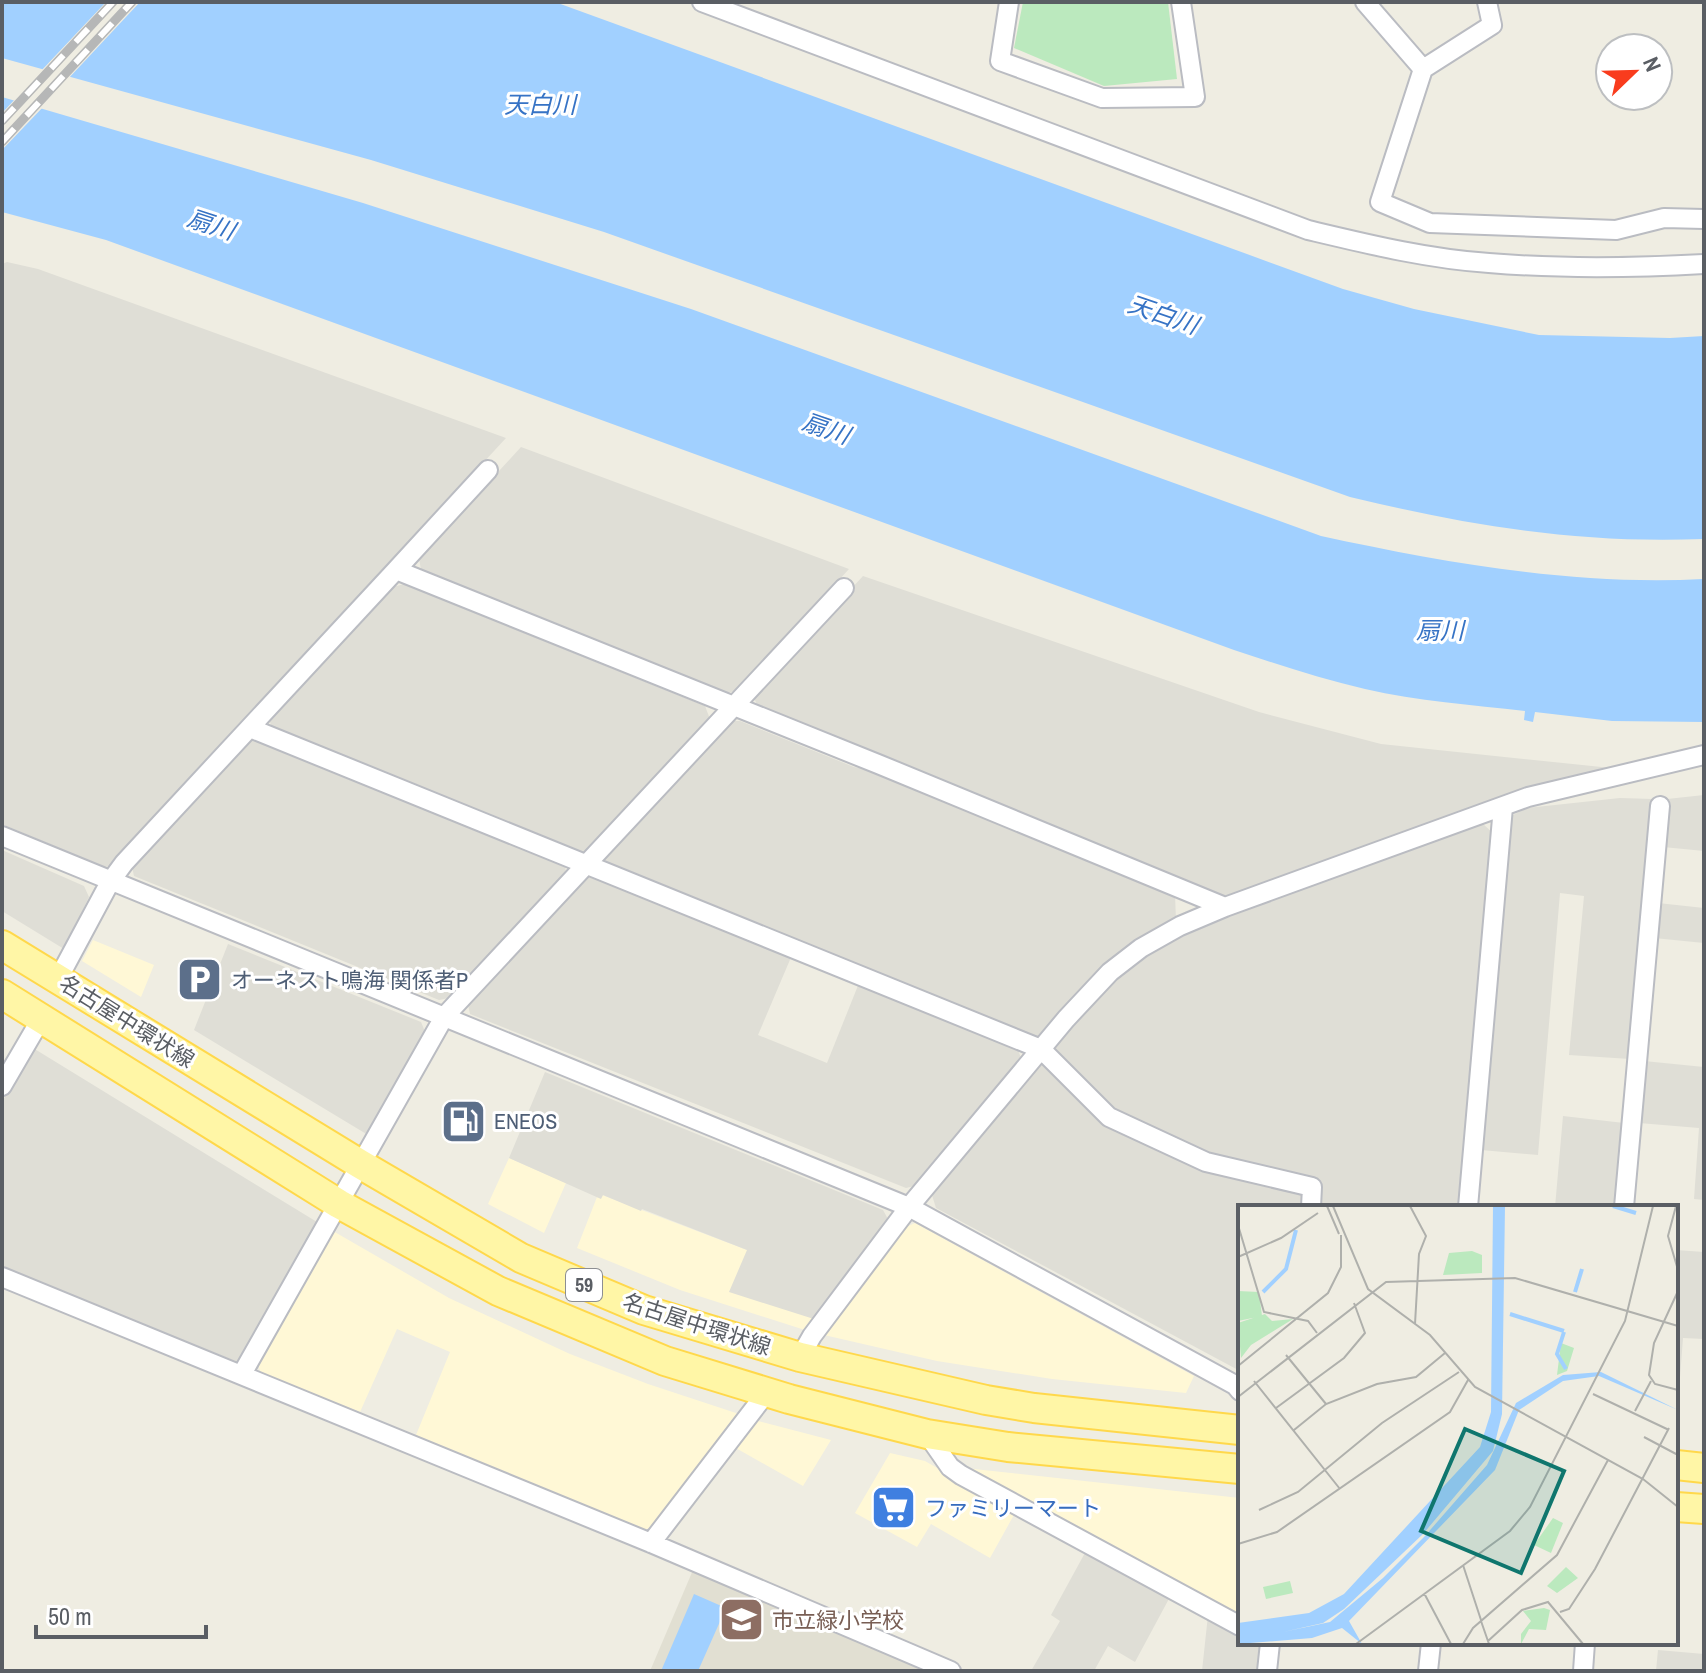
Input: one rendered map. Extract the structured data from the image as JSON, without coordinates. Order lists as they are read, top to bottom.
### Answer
{
  "streets": {
    "main road": ["名古屋中環状線", "59"]
  },
  "water": ["天白川", "扇川"],
  "places": {
    "parking": ["オーネスト鳴海 関係者P"],
    "fuel station": ["ENEOS"],
    "supermarket": ["ファミリーマート"],
    "school or university": ["市立緑小学校"]
  },
  "scale_bar": "50 m",
  "north": "top right"
}
